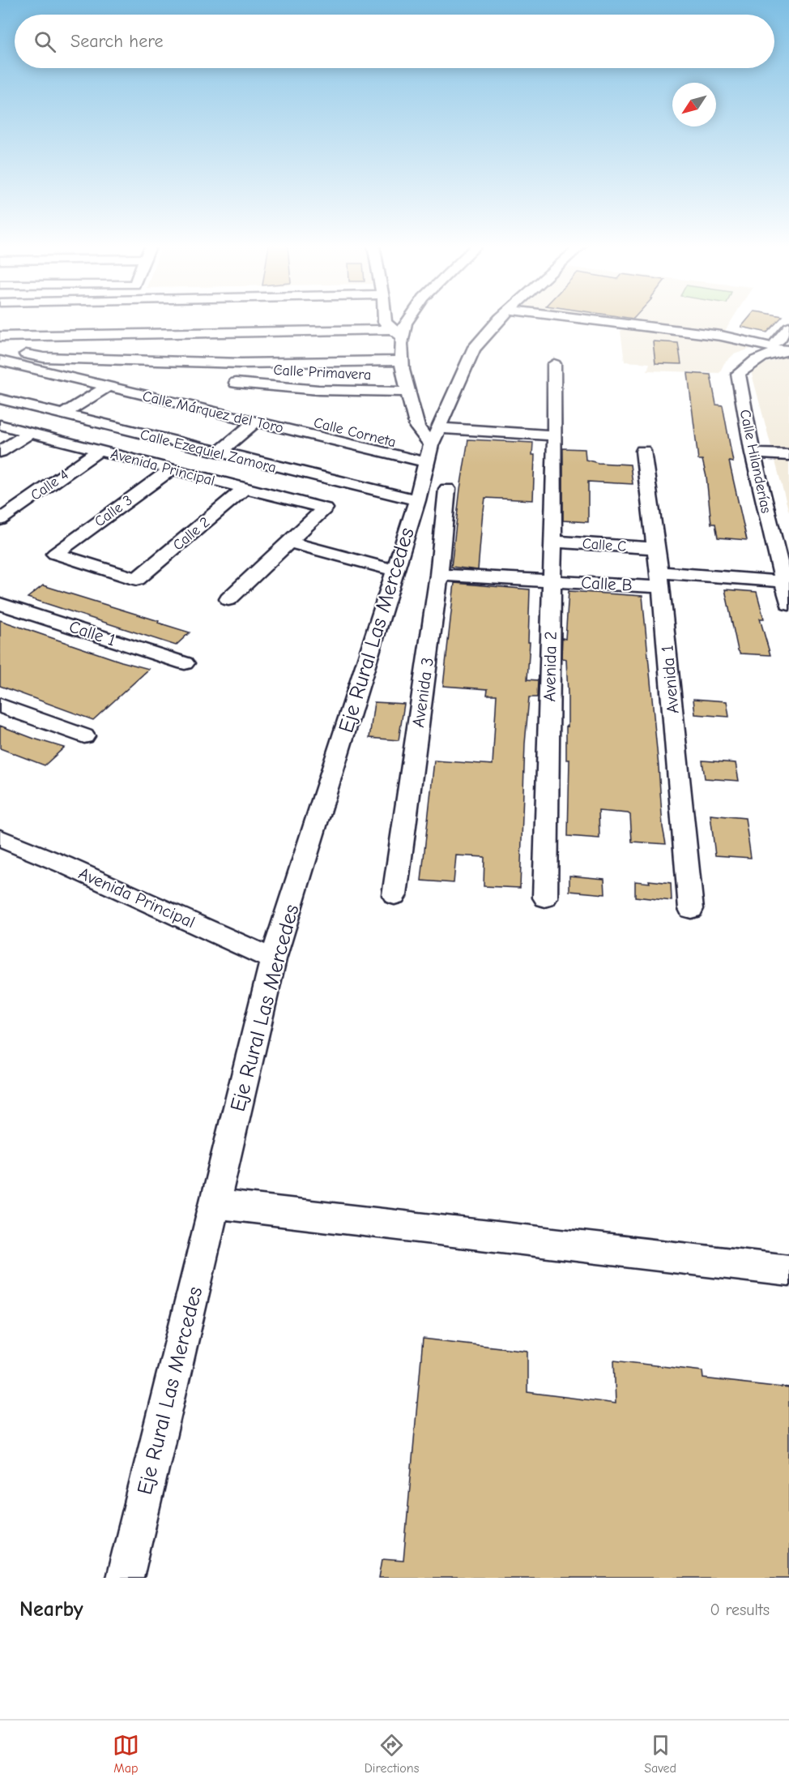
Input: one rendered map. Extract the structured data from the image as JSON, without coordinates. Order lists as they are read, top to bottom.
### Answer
{
  "streets": {
    "street": [
      "Calle Primavera",
      "Calle Márquez del Toro",
      "Calle Corneta",
      "Calle Ezequiel Zamora",
      "Calle Hilanderías",
      "Avenida Principal",
      "Calle 4",
      "Calle 3",
      "Calle 2",
      "Calle C",
      "Calle B",
      "Eje Rural Las Mercedes",
      "Calle 1",
      "Avenida 2",
      "Avenida 1",
      "Avenida 3"
    ]
  },
  "crossings": [
    ["Calle Márquez del Toro", "Calle Corneta"],
    ["Calle Márquez del Toro", "Eje Rural Las Mercedes"],
    ["Calle Corneta", "Eje Rural Las Mercedes"],
    ["Calle Ezequiel Zamora", "Eje Rural Las Mercedes"],
    ["Calle Hilanderías", "Calle B"],
    ["Avenida Principal", "Calle 4"],
    ["Avenida Principal", "Calle 3"],
    ["Avenida Principal", "Calle 2"],
    ["Avenida Principal", "Eje Rural Las Mercedes"],
    ["Calle 3", "Calle 2"],
    ["Calle C", "Avenida 2"],
    ["Calle C", "Avenida 1"],
    ["Calle B", "Avenida 2"],
    ["Calle B", "Avenida 1"],
    ["Calle B", "Avenida 3"]
  ],
  "north": "bottom left",
  "page": {
    "search": "Search here",
    "heading": ["Nearby", "0 results"],
    "nav": ["Map", "Directions", "Saved"]
  }
}
